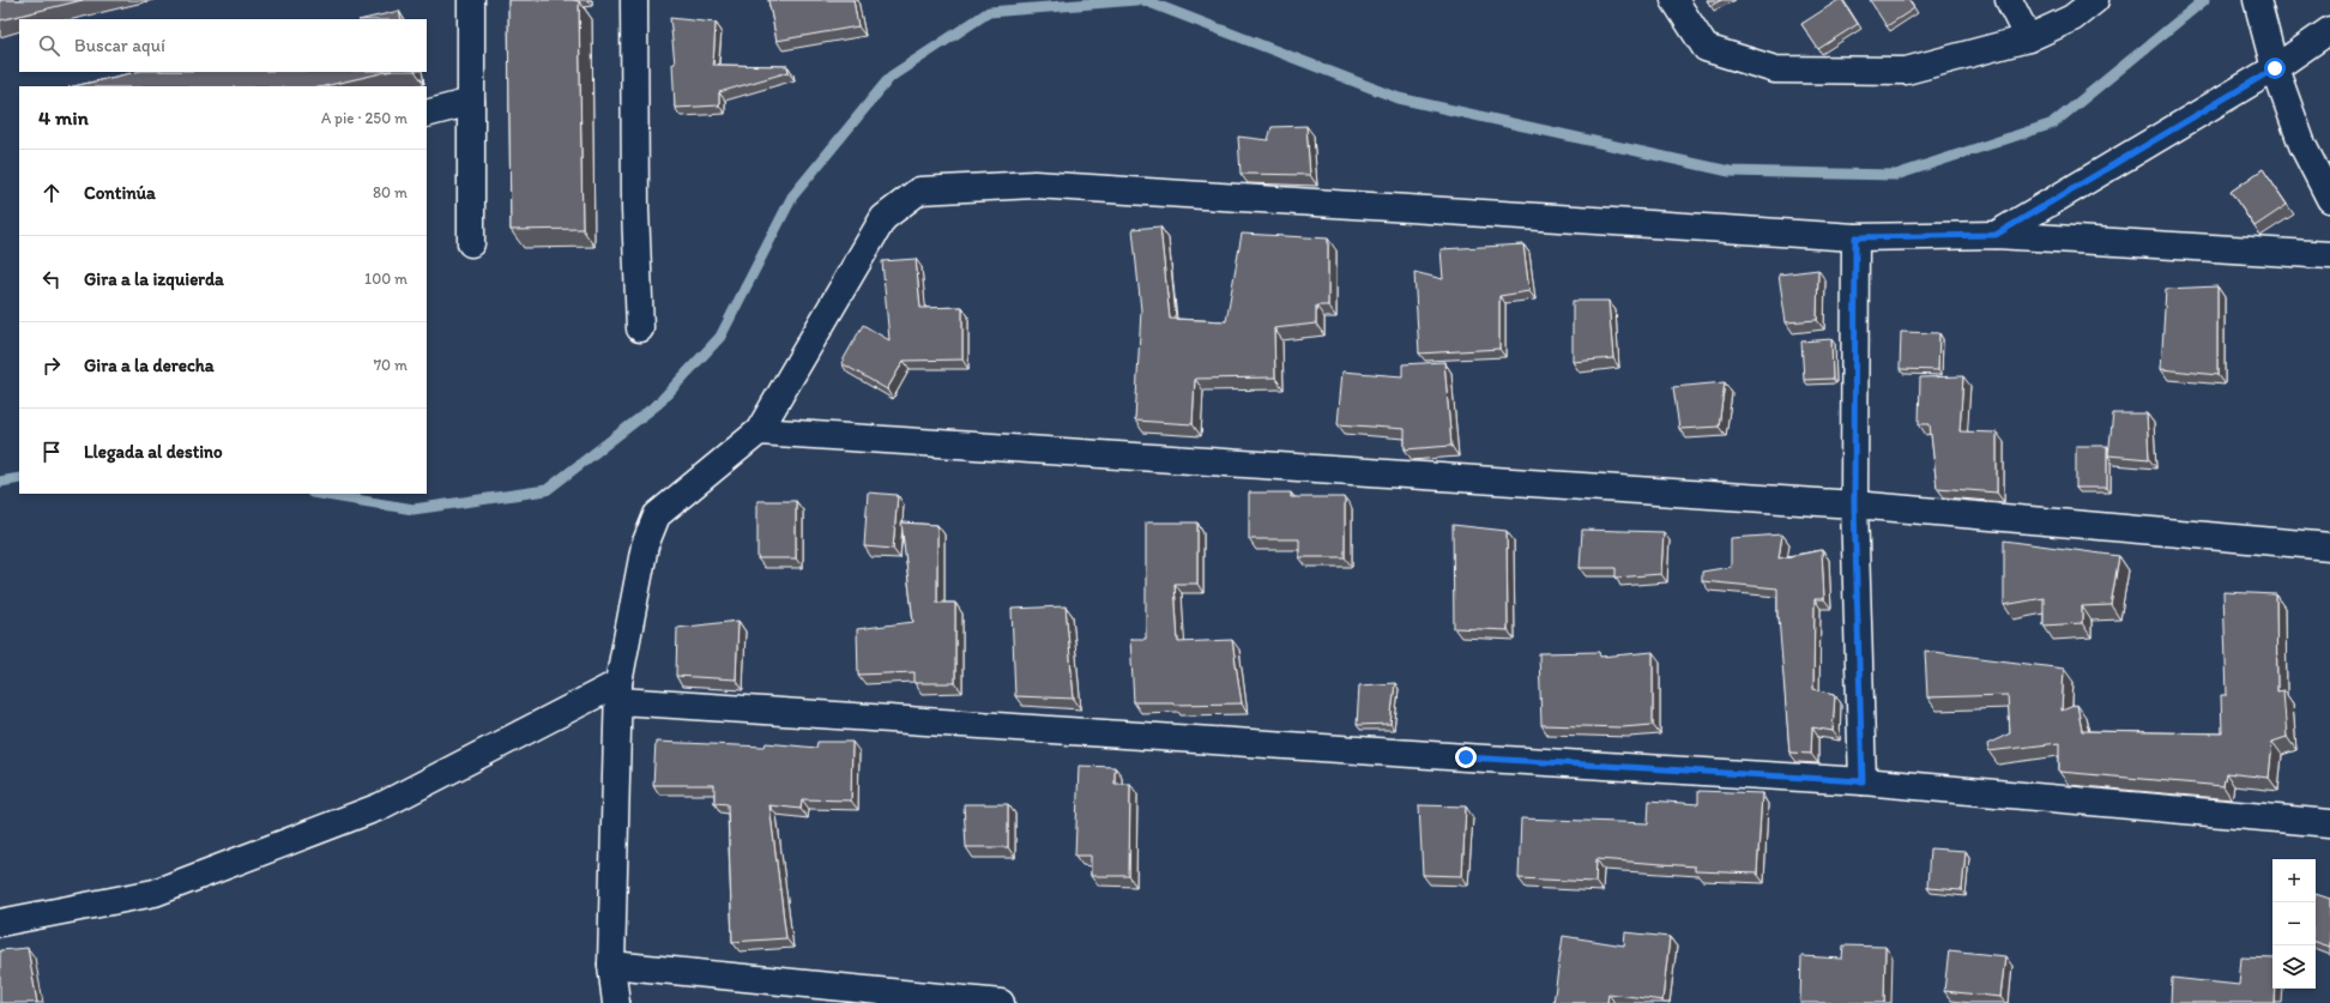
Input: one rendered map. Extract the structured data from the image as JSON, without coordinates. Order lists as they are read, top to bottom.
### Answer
{
  "page": {
    "search": "Buscar aquí",
    "heading": ["4 min", "A pie · 250 m"],
    "list": [
      ["Continúa", "80 m"],
      ["Gira a la izquierda", "100 m"],
      ["Gira a la derecha", "70 m"],
      "Llegada al destino"
    ],
    "map_buttons": ["+", "−"]
  }
}
